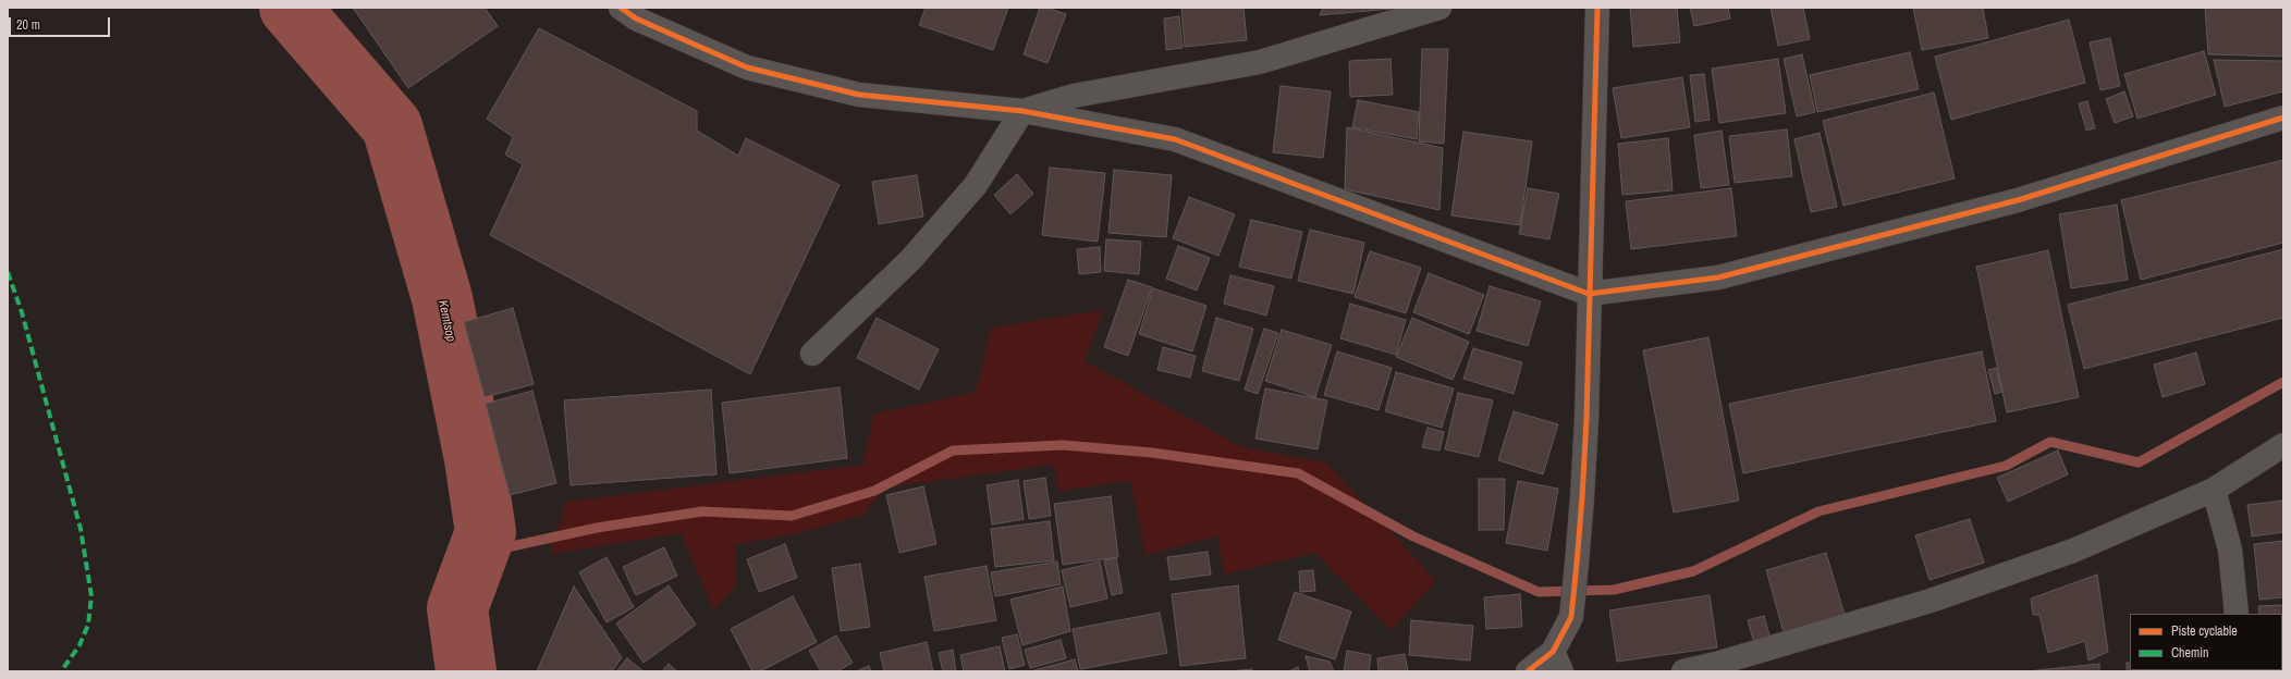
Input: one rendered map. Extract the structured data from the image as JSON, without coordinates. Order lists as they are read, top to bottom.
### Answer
{
  "water": ["Kemtsop"],
  "legend": ["Piste cyclable", "Chemin"],
  "scale_bar": "20 m"
}
